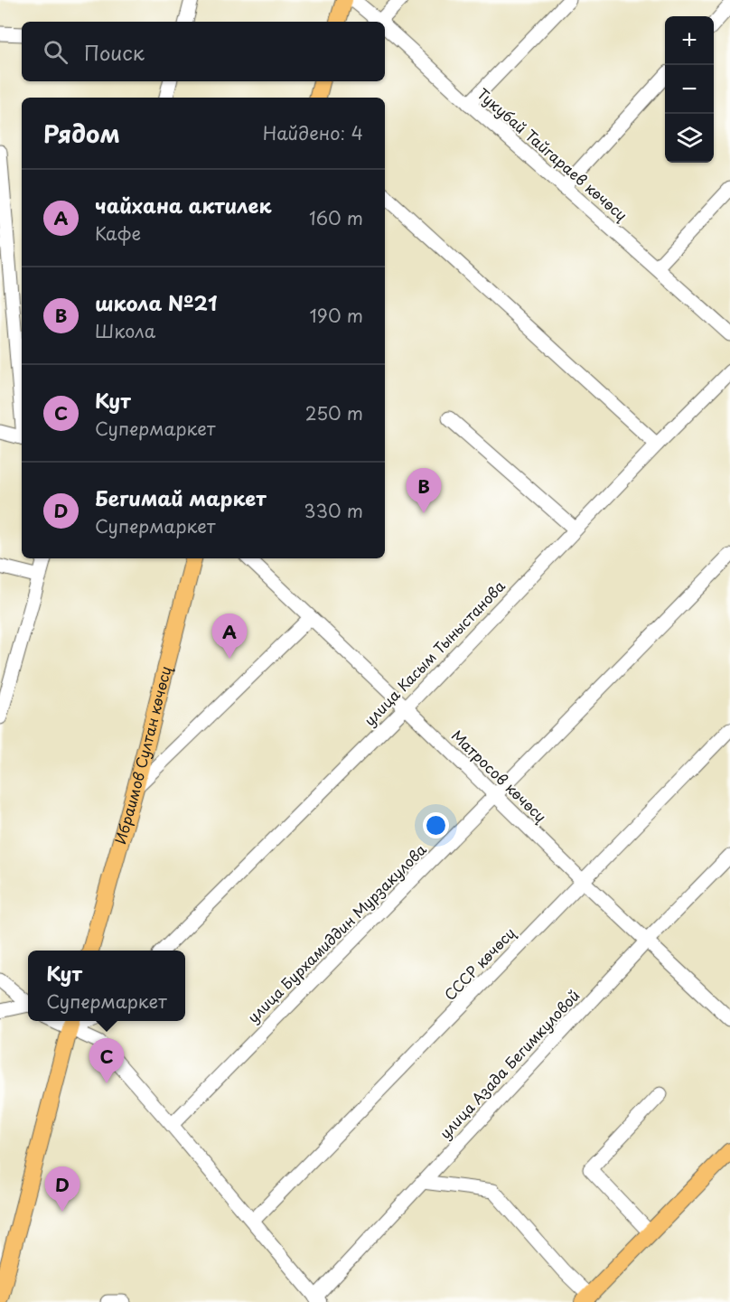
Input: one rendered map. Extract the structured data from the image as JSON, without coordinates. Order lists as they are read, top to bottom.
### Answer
{
  "streets": {
    "main road": ["Ибраимов Султан көчөсү"],
    "street": [
      "Тукубай Тайгараев көчөсү",
      "улица Касым Тыныстанова",
      "Матросов көчөсү",
      "улица Бурхамиддин Мурзакулова",
      "СССР көчөсү",
      "улица Азада Бегимкуловой"
    ]
  },
  "crossings": [
    ["улица Касым Тыныстанова", "Матросов көчөсү"],
    ["Матросов көчөсү", "улица Бурхамиддин Мурзакулова"],
    ["Матросов көчөсү", "СССР көчөсү"],
    ["Матросов көчөсү", "улица Азада Бегимкуловой"]
  ],
  "page": {
    "map_buttons": ["+", "−"],
    "search": "Поиск",
    "heading": ["Рядом", "Найдено: 4"],
    "list": [
      {
        "mark": "A",
        "name": "чайхана актилек",
        "note": "Кафе",
        "value": "160 m"
      },
      {
        "mark": "B",
        "name": "школа №21",
        "note": "Школа",
        "value": "190 m"
      },
      {
        "mark": "C",
        "name": "Кут",
        "note": "Супермаркет",
        "value": "250 m"
      },
      {
        "mark": "D",
        "name": "Бегимай маркет",
        "note": "Супермаркет",
        "value": "330 m"
      }
    ],
    "pins": [
      "B",
      "A",
      "C",
      "D"
    ],
    "popup": ["Кут", "Супермаркет"]
  }
}
